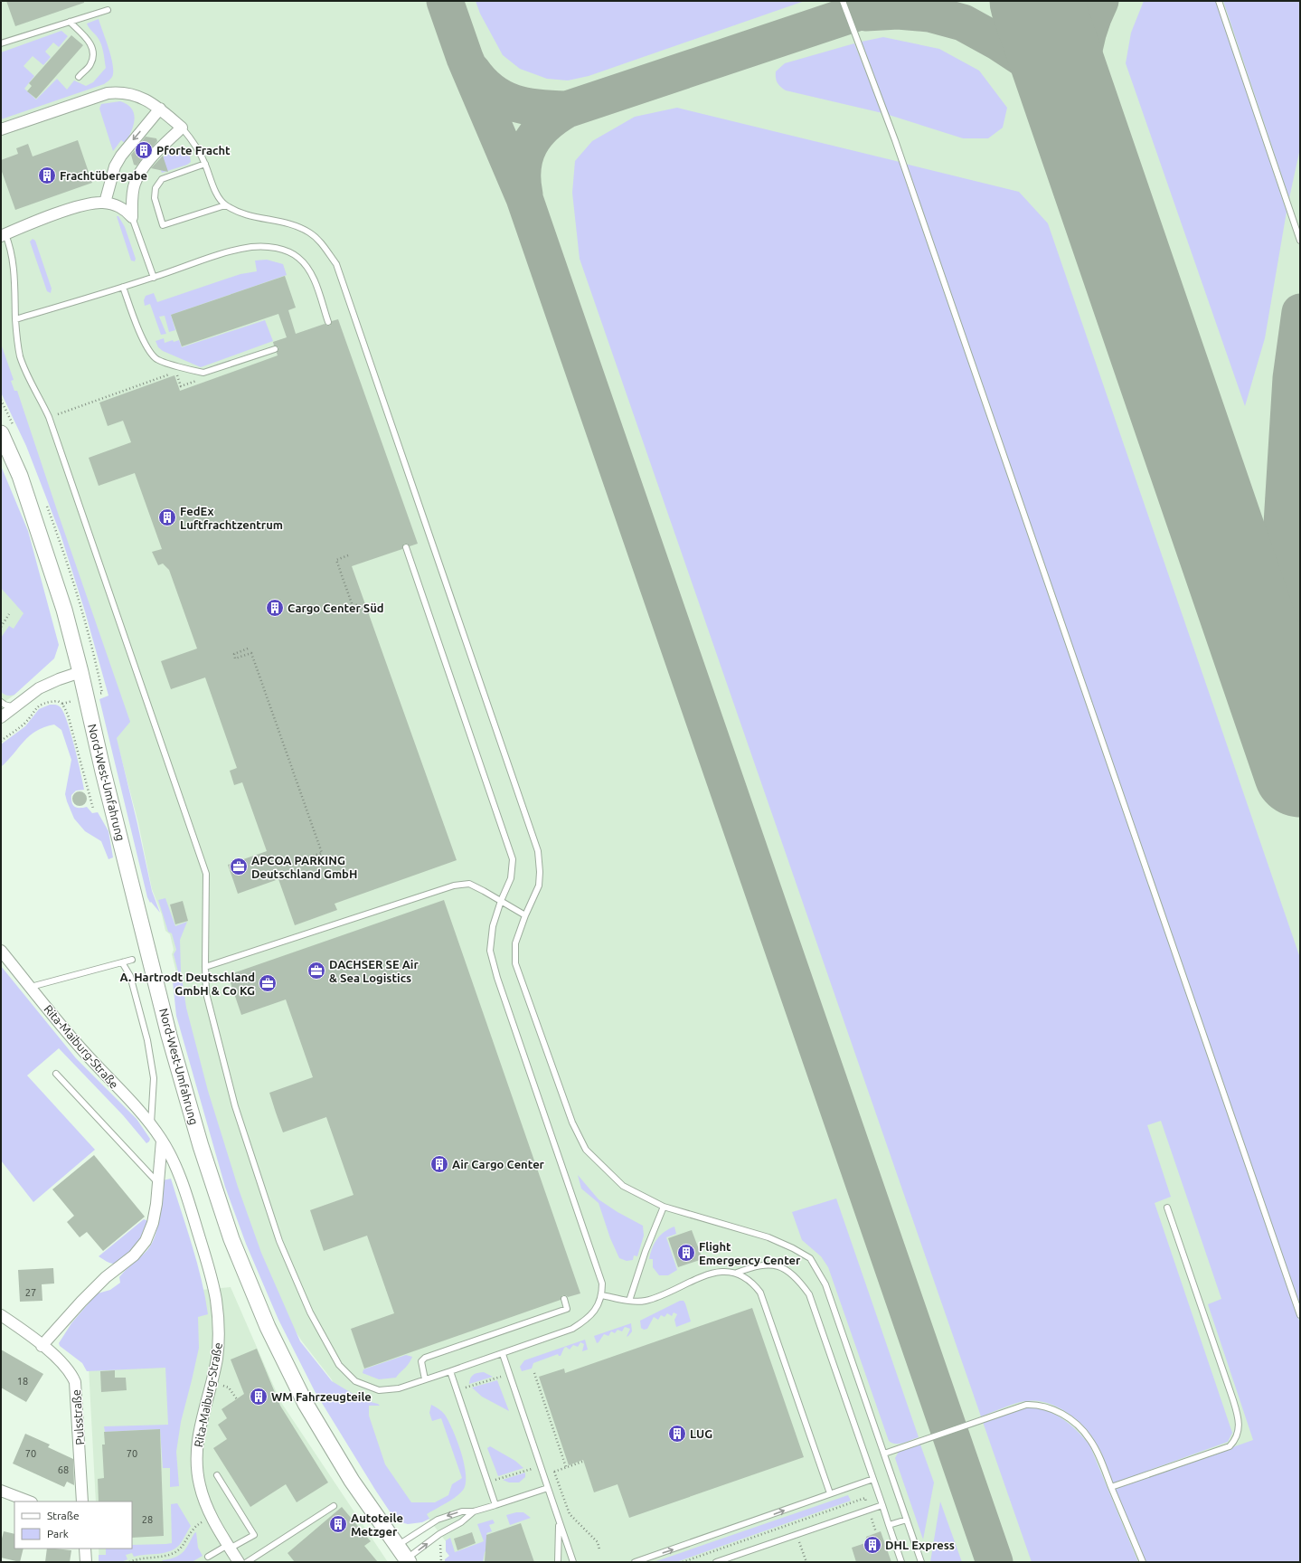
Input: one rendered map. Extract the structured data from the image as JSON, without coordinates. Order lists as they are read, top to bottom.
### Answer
{
  "streets": {
    "main road": ["Nord-West-Umfahrung"],
    "street": ["Rita-Maiburg-Straße", "Pulsstraße"]
  },
  "places": {
    "building": [
      "Pforte Fracht",
      "Frachtübergabe",
      "FedEx Luftfrachtzentrum",
      "Cargo Center Süd",
      "Air Cargo Center",
      "Flight Emergency Center",
      "WM Fahrzeugteile",
      "LUG",
      "Autoteile Metzger",
      "DHL Express"
    ],
    "office": ["APCOA PARKING Deutschland GmbH", "DACHSER SE Air & Sea Logistics", "A. Hartrodt Deutschland GmbH & Co KG"]
  },
  "house_numbers": [
    "27",
    "18",
    "70",
    "70",
    "68",
    "28"
  ],
  "legend": ["Straße", "Park"]
}
